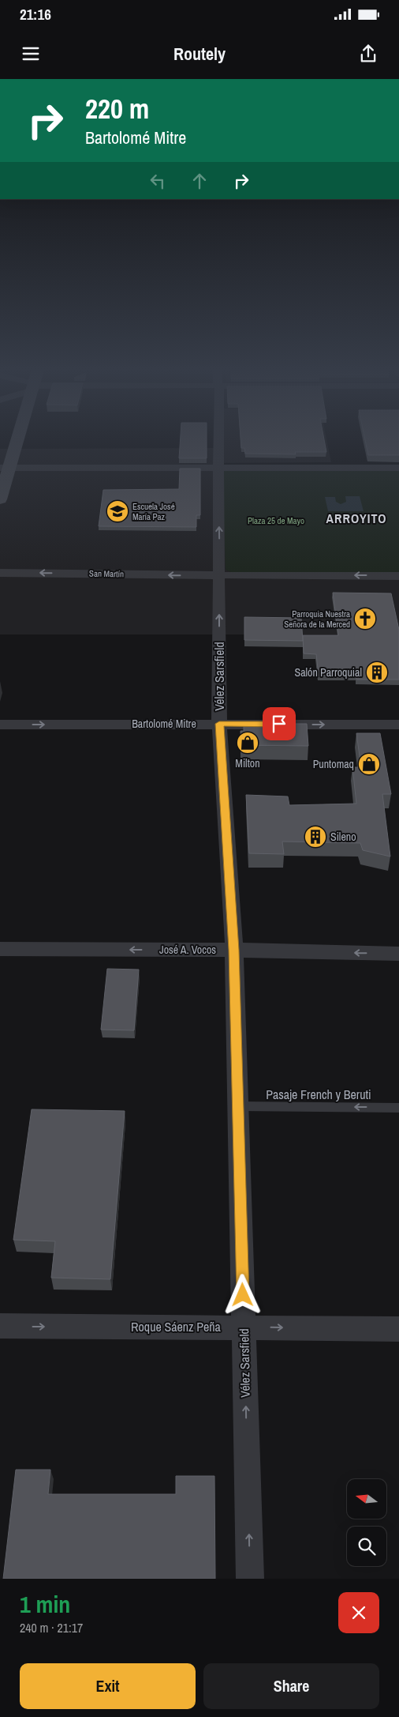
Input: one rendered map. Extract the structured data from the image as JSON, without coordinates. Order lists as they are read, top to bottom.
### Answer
{
  "streets": {
    "street": [
      "San Martín",
      "Vélez Sarsfield",
      "Bartolomé Mitre",
      "José A. Vocos",
      "Roque Sáenz Peña"
    ],
    "lane": ["Pasaje French y Beruti"]
  },
  "crossings": [
    ["San Martín", "Vélez Sarsfield"],
    ["Vélez Sarsfield", "Bartolomé Mitre"],
    ["Vélez Sarsfield", "José A. Vocos"],
    ["Vélez Sarsfield", "Pasaje French y Beruti"],
    ["Vélez Sarsfield", "Roque Sáenz Peña"]
  ],
  "one_way": [
    "Vélez Sarsfield",
    "Bartolomé Mitre",
    "José A. Vocos",
    "Pasaje French y Beruti",
    "Roque Sáenz Peña"
  ],
  "districts": ["ARROYITO"],
  "parks": ["Plaza 25 de Mayo"],
  "places": {
    "school or university": ["Escuela José María Paz"],
    "church": ["Parroquia Nuestra Señora de la Merced"],
    "building": ["Salón Parroquial", "Sileno"],
    "shop": ["Milton", "Puntomaq"]
  },
  "north": "left",
  "page": {
    "status": "21:16",
    "header": "Routely",
    "turn": ["220 m", "Bartolomé Mitre"],
    "heading": ["1 min", "240 m · 21:17"],
    "buttons": ["Exit", "Share"]
  }
}
